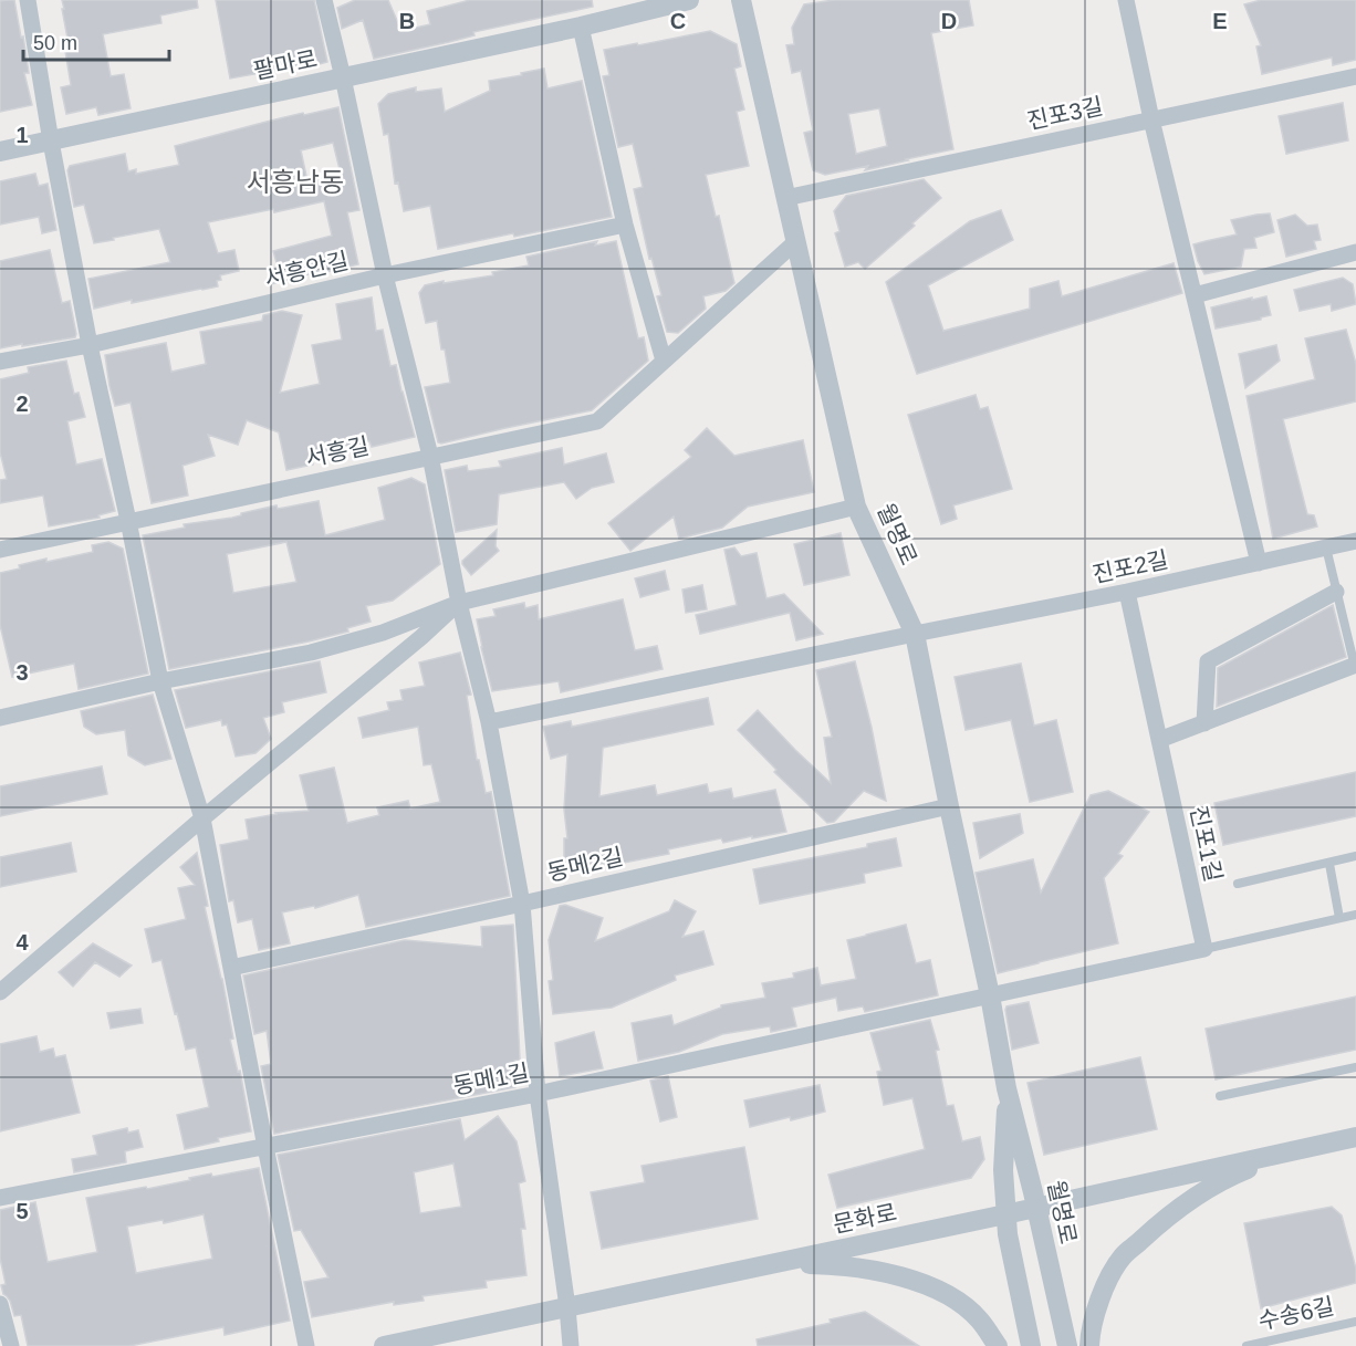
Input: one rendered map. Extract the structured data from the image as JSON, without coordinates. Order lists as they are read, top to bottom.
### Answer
{
  "streets": {
    "street": [
      "팔마로",
      "진포3길",
      "서흥안길",
      "서흥길",
      "월명로",
      "진포2길",
      "진포1길",
      "동메2길",
      "동메1길",
      "문화로"
    ],
    "lane": ["수송6길"]
  },
  "crossings": [
    ["진포3길", "월명로"],
    ["서흥길", "월명로"],
    ["월명로", "진포2길"],
    ["월명로", "동메2길"],
    ["월명로", "동메1길"],
    ["월명로", "문화로"],
    ["진포2길", "진포1길"]
  ],
  "districts": ["서흥남동"],
  "scale_bar": "50 m",
  "grid": {
    "columns": [
      "B",
      "C",
      "D",
      "E"
    ],
    "rows": [
      "1",
      "2",
      "3",
      "4",
      "5"
    ]
  }
}
